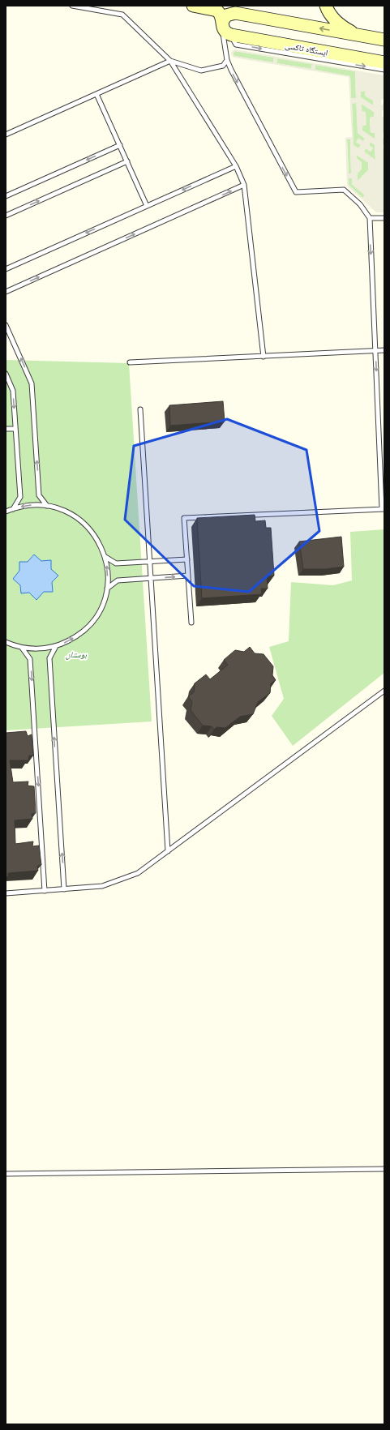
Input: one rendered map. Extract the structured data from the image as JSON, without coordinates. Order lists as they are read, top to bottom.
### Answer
{
  "streets": {
    "lane": ["ایستگاه تاکسی"]
  },
  "one_way": ["ایستگاه تاکسی"],
  "parks": ["بوستان"]
}
